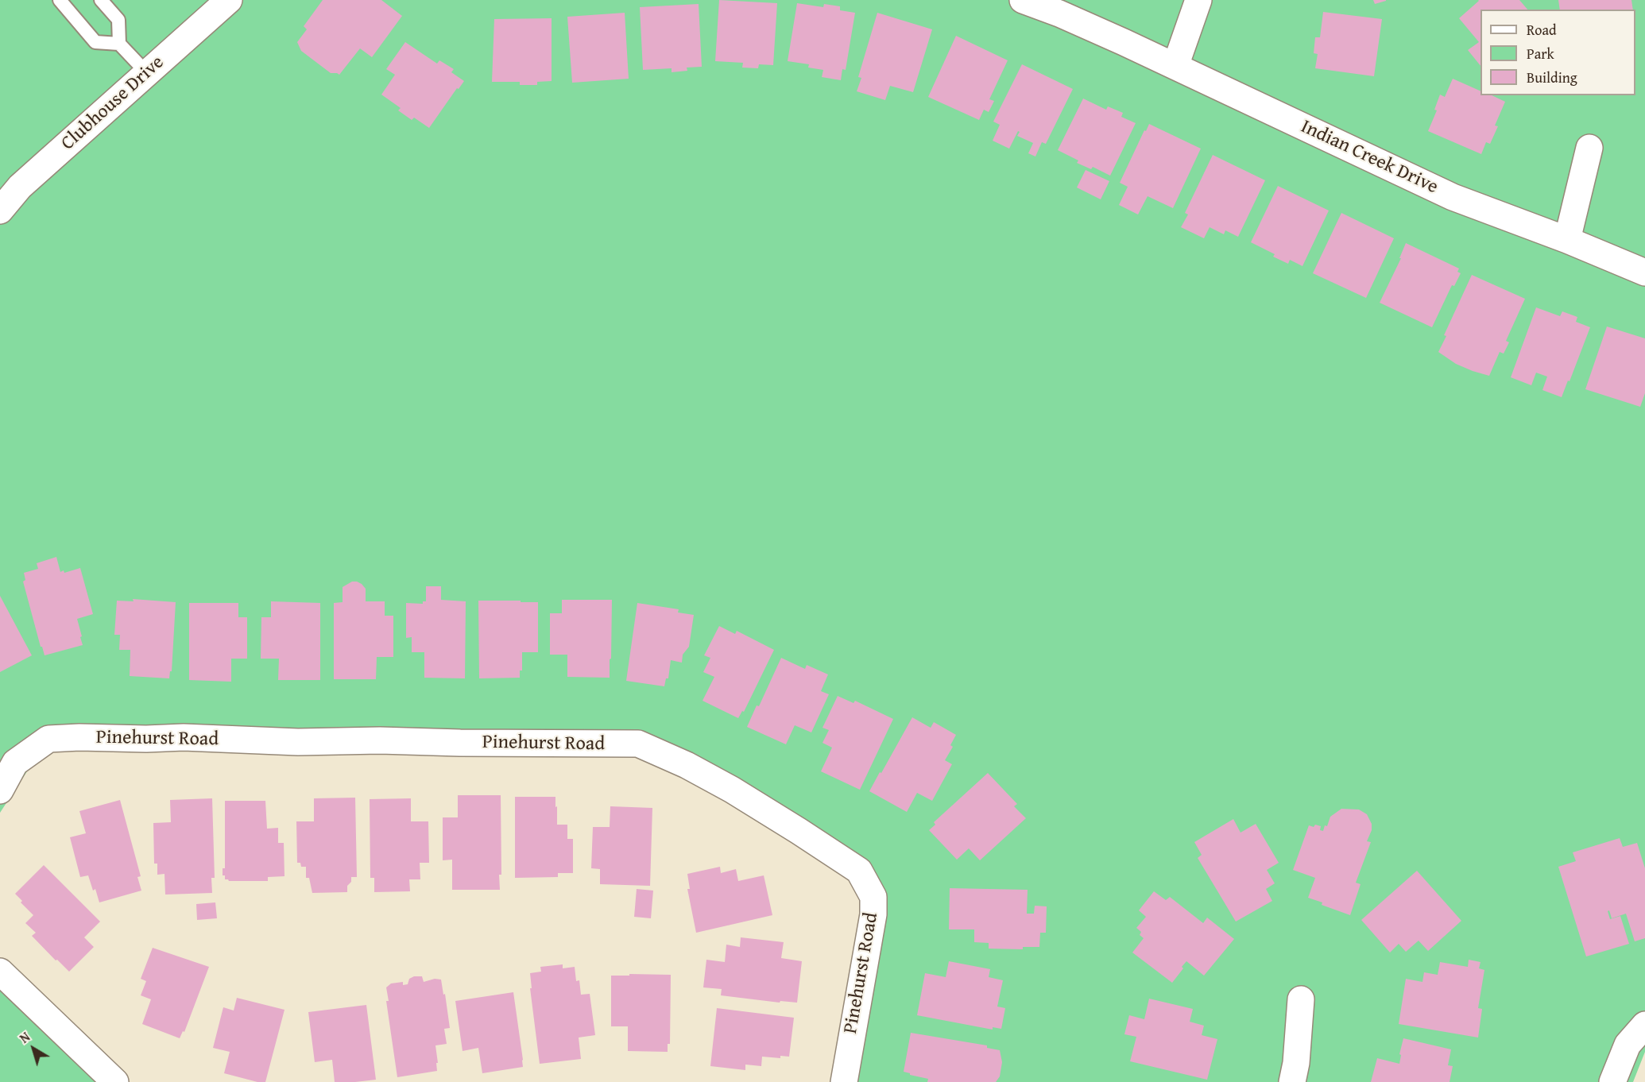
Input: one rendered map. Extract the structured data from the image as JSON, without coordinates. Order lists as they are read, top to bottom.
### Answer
{
  "streets": {
    "street": ["Clubhouse Drive", "Indian Creek Drive", "Pinehurst Road"]
  },
  "legend": ["Road", "Park", "Building"],
  "north": "top left"
}
